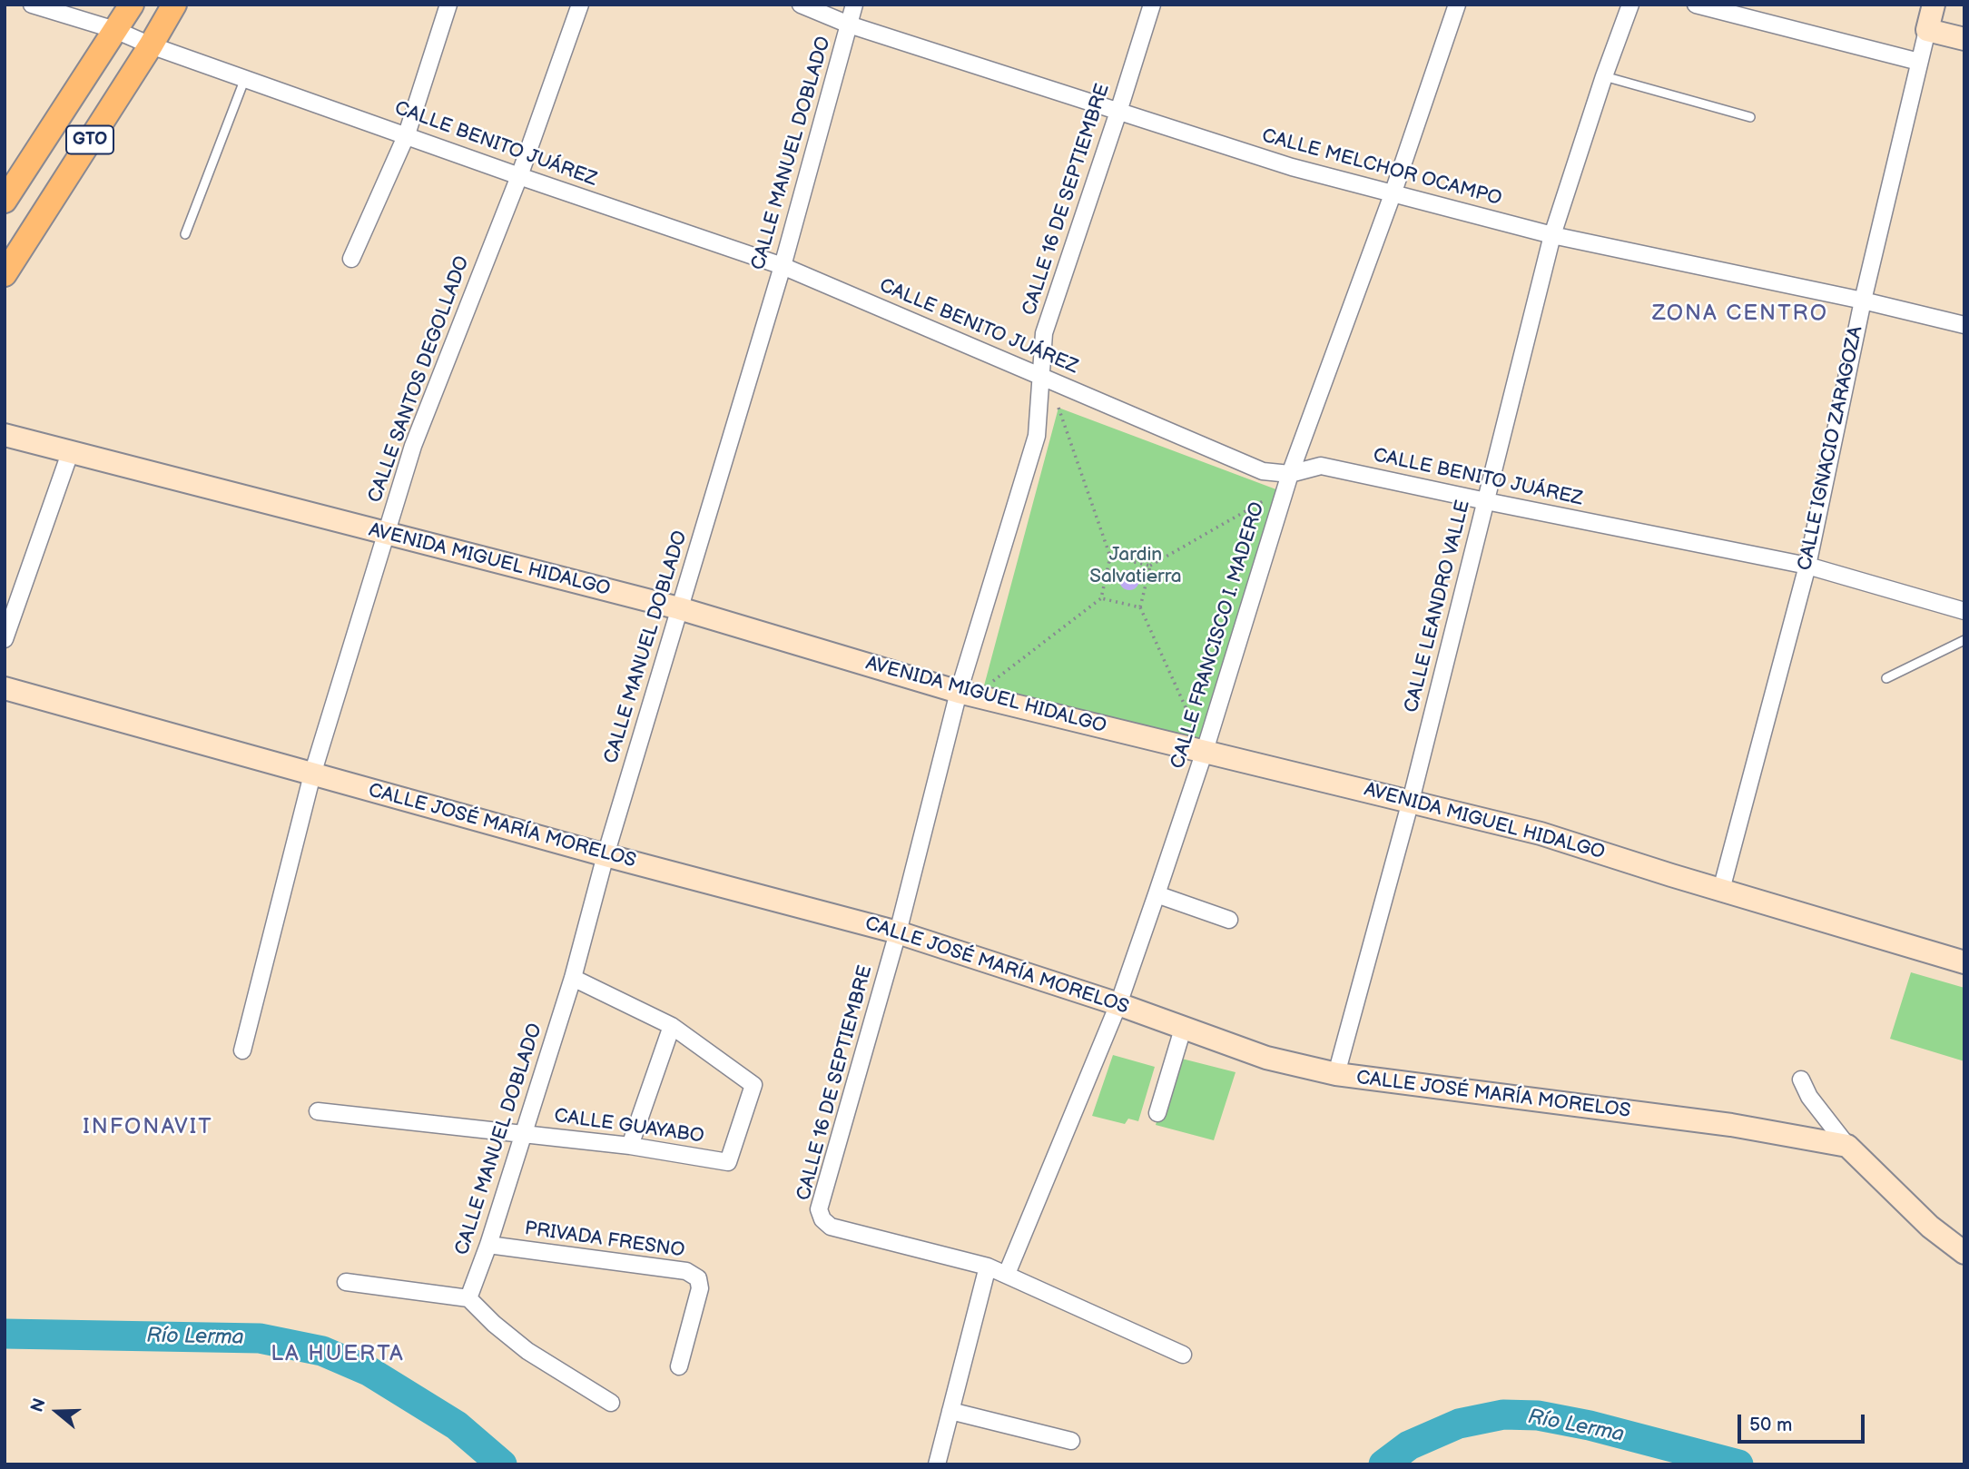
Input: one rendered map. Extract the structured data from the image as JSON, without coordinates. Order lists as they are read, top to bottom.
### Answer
{
  "streets": {
    "main road": ["GTO"],
    "street": [
      "CALLE BENITO JUÁREZ",
      "CALLE MANUEL DOBLADO",
      "CALLE MELCHOR OCAMPO",
      "CALLE 16 DE SEPTIEMBRE",
      "CALLE SANTOS DEGOLLADO",
      "CALLE IGNACIO ZARAGOZA",
      "AVENIDA MIGUEL HIDALGO",
      "CALLE LEANDRO VALLE",
      "CALLE FRANCISCO I. MADERO",
      "CALLE JOSÉ MARÍA MORELOS",
      "CALLE GUAYABO",
      "PRIVADA FRESNO"
    ]
  },
  "crossings": [
    ["GTO", "CALLE BENITO JUÁREZ"],
    ["CALLE BENITO JUÁREZ", "CALLE MANUEL DOBLADO"],
    ["CALLE BENITO JUÁREZ", "CALLE 16 DE SEPTIEMBRE"],
    ["CALLE BENITO JUÁREZ", "CALLE SANTOS DEGOLLADO"],
    ["CALLE BENITO JUÁREZ", "CALLE IGNACIO ZARAGOZA"],
    ["CALLE BENITO JUÁREZ", "CALLE LEANDRO VALLE"],
    ["CALLE BENITO JUÁREZ", "CALLE FRANCISCO I. MADERO"],
    ["CALLE MANUEL DOBLADO", "CALLE MELCHOR OCAMPO"],
    ["CALLE MANUEL DOBLADO", "AVENIDA MIGUEL HIDALGO"],
    ["CALLE MANUEL DOBLADO", "CALLE JOSÉ MARÍA MORELOS"],
    ["CALLE MANUEL DOBLADO", "CALLE GUAYABO"],
    ["CALLE MANUEL DOBLADO", "PRIVADA FRESNO"],
    ["CALLE MELCHOR OCAMPO", "CALLE 16 DE SEPTIEMBRE"],
    ["CALLE MELCHOR OCAMPO", "CALLE IGNACIO ZARAGOZA"],
    ["CALLE MELCHOR OCAMPO", "CALLE LEANDRO VALLE"],
    ["CALLE MELCHOR OCAMPO", "CALLE FRANCISCO I. MADERO"],
    ["CALLE 16 DE SEPTIEMBRE", "AVENIDA MIGUEL HIDALGO"],
    ["CALLE 16 DE SEPTIEMBRE", "CALLE JOSÉ MARÍA MORELOS"],
    ["CALLE SANTOS DEGOLLADO", "AVENIDA MIGUEL HIDALGO"],
    ["CALLE SANTOS DEGOLLADO", "CALLE JOSÉ MARÍA MORELOS"],
    ["CALLE IGNACIO ZARAGOZA", "AVENIDA MIGUEL HIDALGO"],
    ["AVENIDA MIGUEL HIDALGO", "CALLE LEANDRO VALLE"],
    ["AVENIDA MIGUEL HIDALGO", "CALLE FRANCISCO I. MADERO"],
    ["CALLE LEANDRO VALLE", "CALLE JOSÉ MARÍA MORELOS"],
    ["CALLE FRANCISCO I. MADERO", "CALLE JOSÉ MARÍA MORELOS"]
  ],
  "districts": ["ZONA CENTRO", "INFONAVIT", "LA HUERTA"],
  "water": ["Río Lerma"],
  "parks": ["Jardin Salvatierra"],
  "scale_bar": "50 m",
  "north": "left"
}
